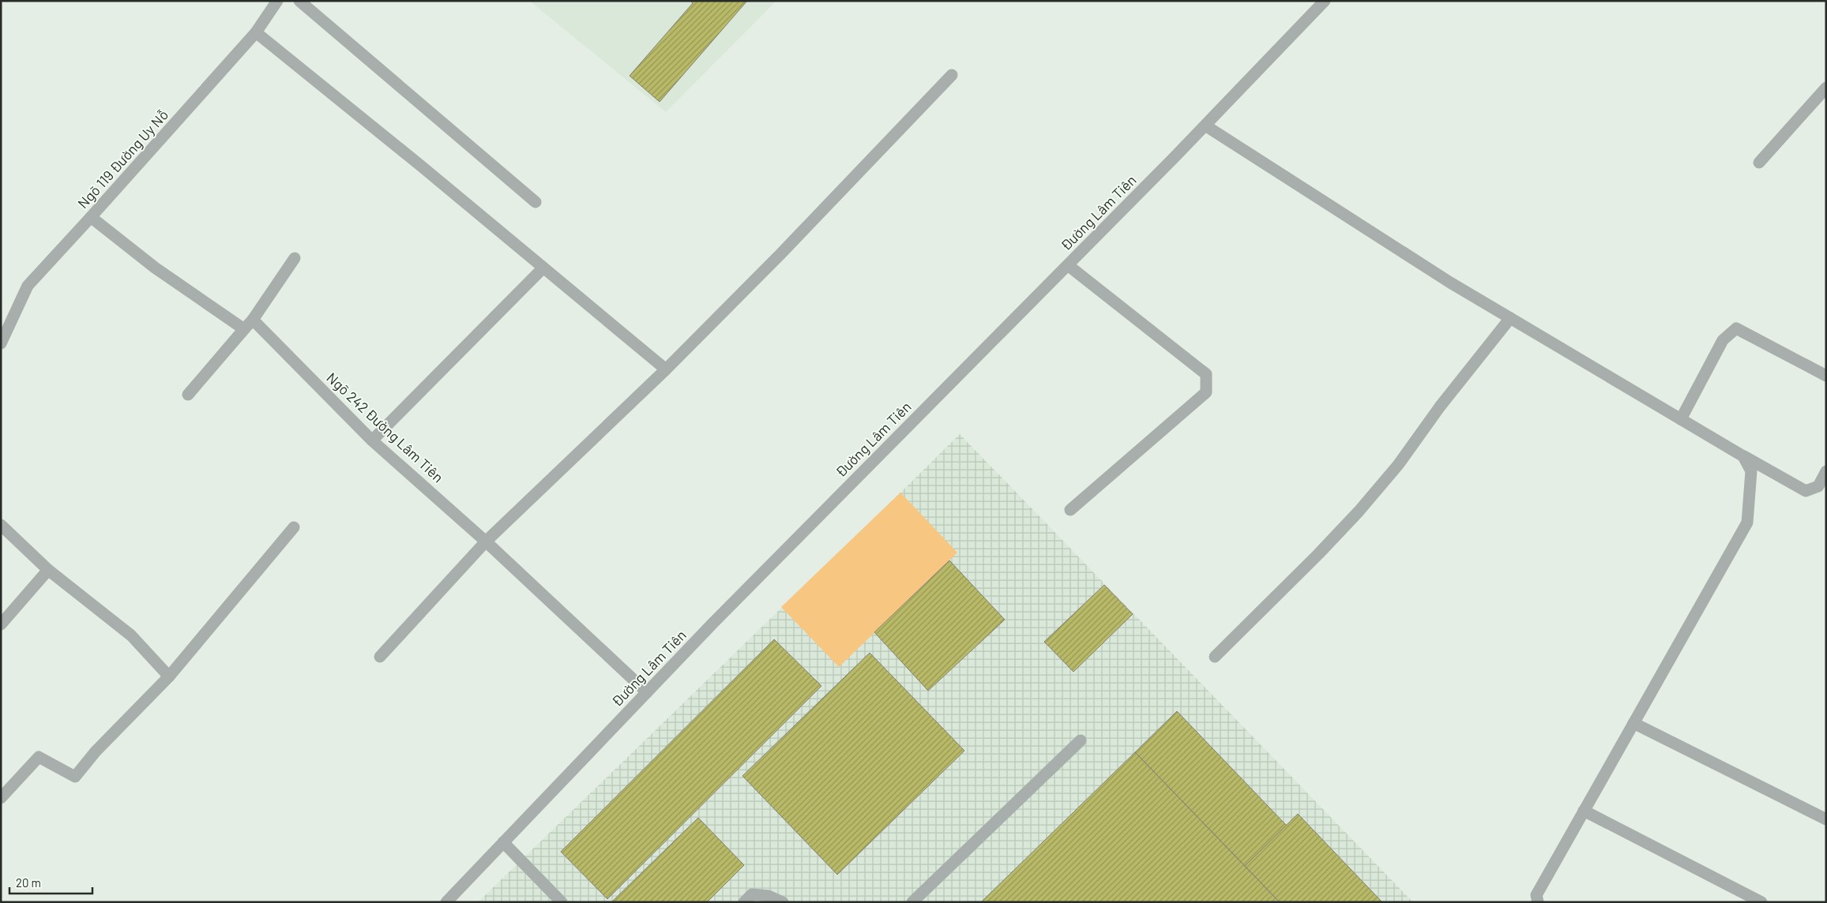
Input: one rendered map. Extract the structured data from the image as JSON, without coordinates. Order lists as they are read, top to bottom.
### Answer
{
  "streets": {
    "street": ["Ngõ 119 Đường Uy Nỗ", "Đường Lâm Tiên", "Ngõ 242 Đường Lâm Tiên"]
  },
  "crossings": [
    ["Đường Lâm Tiên", "Ngõ 242 Đường Lâm Tiên"]
  ],
  "scale_bar": "20 m"
}
